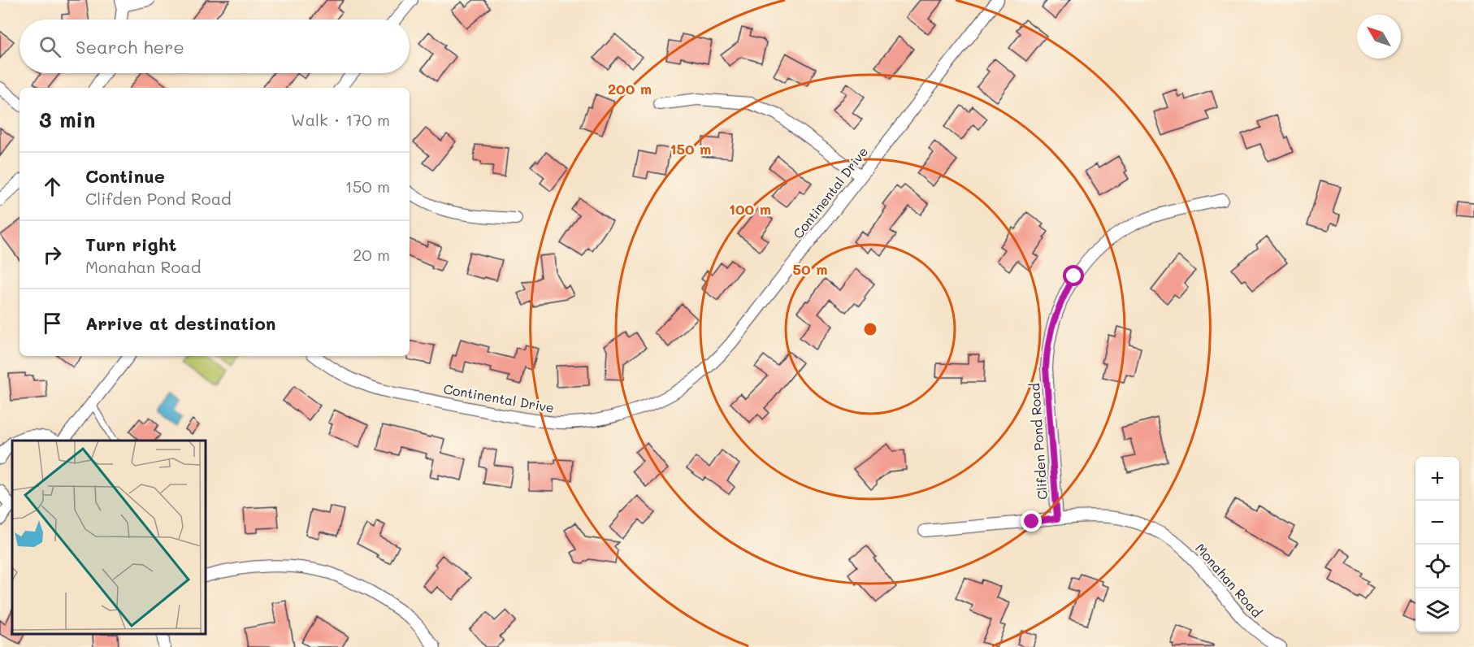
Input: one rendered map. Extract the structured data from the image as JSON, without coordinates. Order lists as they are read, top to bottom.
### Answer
{
  "streets": {
    "street": ["Continental Drive", "Clifden Pond Road", "Monahan Road"]
  },
  "crossings": [
    ["Clifden Pond Road", "Monahan Road"]
  ],
  "north": "top left",
  "page": {
    "search": "Search here",
    "heading": ["3 min", "Walk · 170 m"],
    "list": [
      ["Continue", "Clifden Pond Road", "150 m"],
      ["Turn right", "Monahan Road", "20 m"],
      "Arrive at destination"
    ],
    "map_buttons": ["+", "−"]
  },
  "rings": [
    "200 m",
    "150 m",
    "100 m",
    "50 m"
  ]
}
